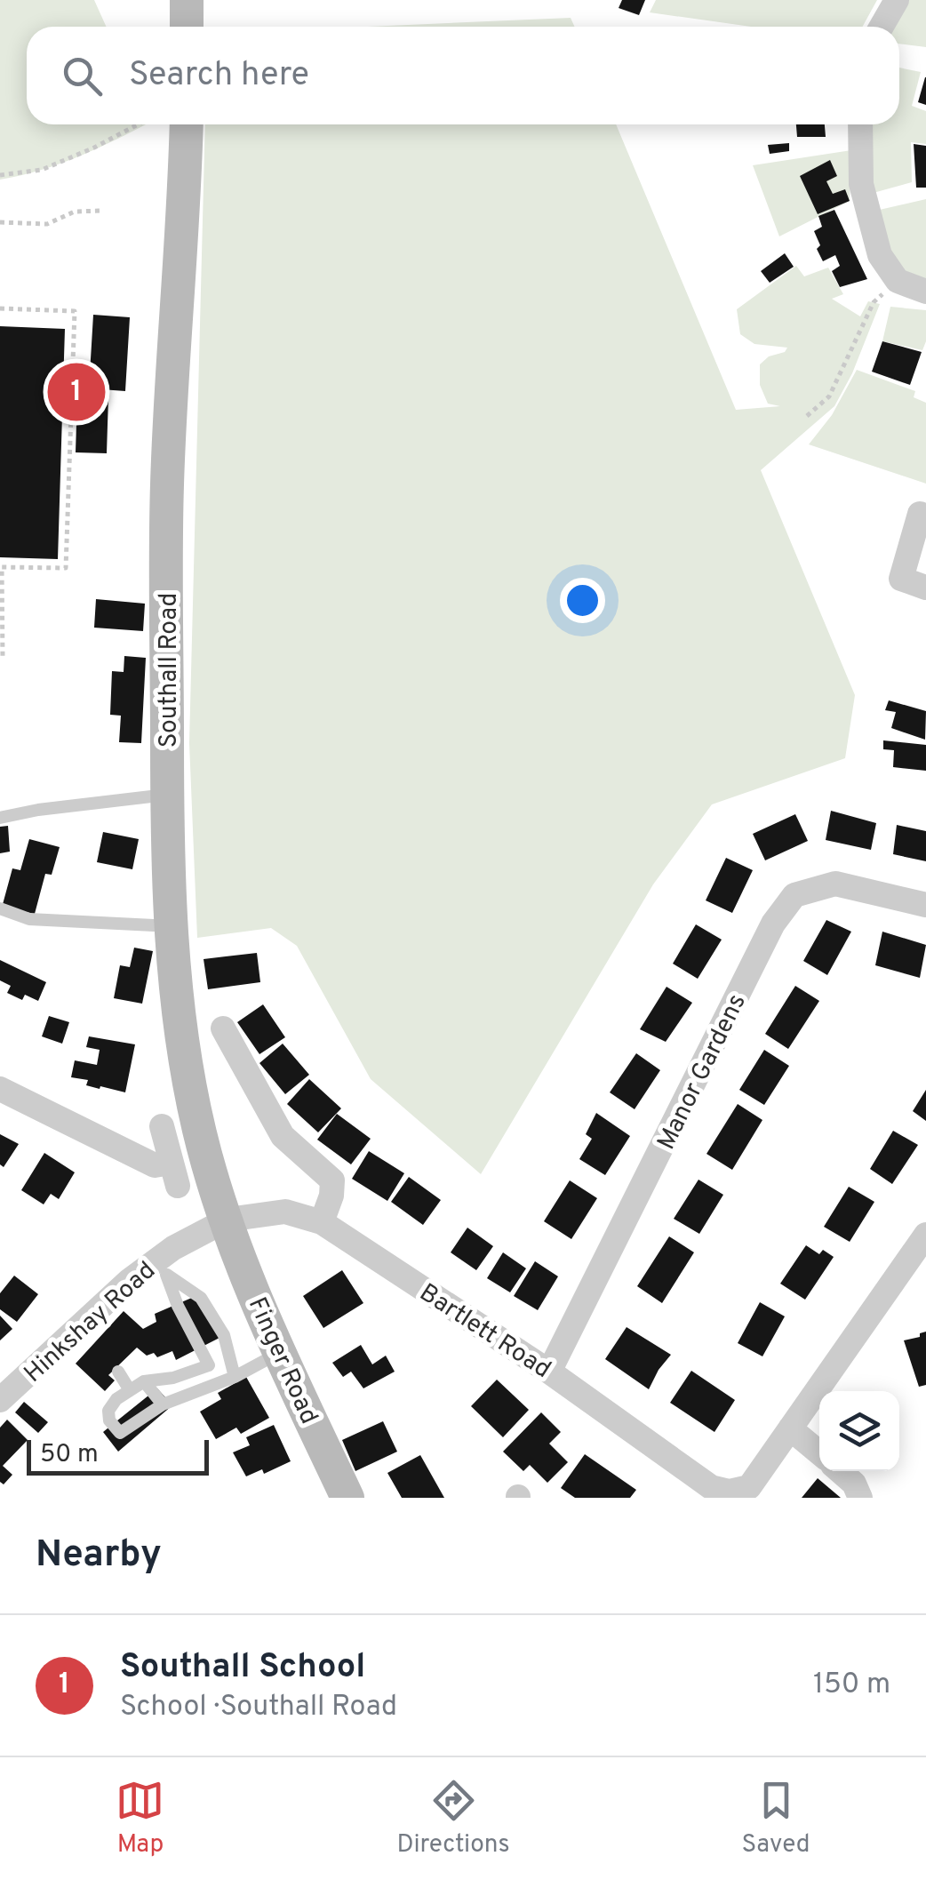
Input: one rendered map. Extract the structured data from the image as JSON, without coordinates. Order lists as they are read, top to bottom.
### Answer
{
  "streets": {
    "main road": ["Southall Road", "Finger Road"],
    "street": ["Manor Gardens", "Hinkshay Road", "Bartlett Road"]
  },
  "crossings": [
    ["Southall Road", "Hinkshay Road"],
    ["Southall Road", "Bartlett Road"],
    ["Southall Road", "Finger Road"],
    ["Manor Gardens", "Bartlett Road"],
    ["Hinkshay Road", "Bartlett Road"],
    ["Hinkshay Road", "Finger Road"],
    ["Bartlett Road", "Finger Road"]
  ],
  "scale_bar": "50 m",
  "page": {
    "search": "Search here",
    "pins": "1",
    "scale": "50 m",
    "heading": "Nearby",
    "list": [
      {
        "mark": "1",
        "name": "Southall School",
        "note": "School · Southall Road",
        "value": "150 m"
      }
    ],
    "nav": ["Map", "Directions", "Saved"]
  }
}
